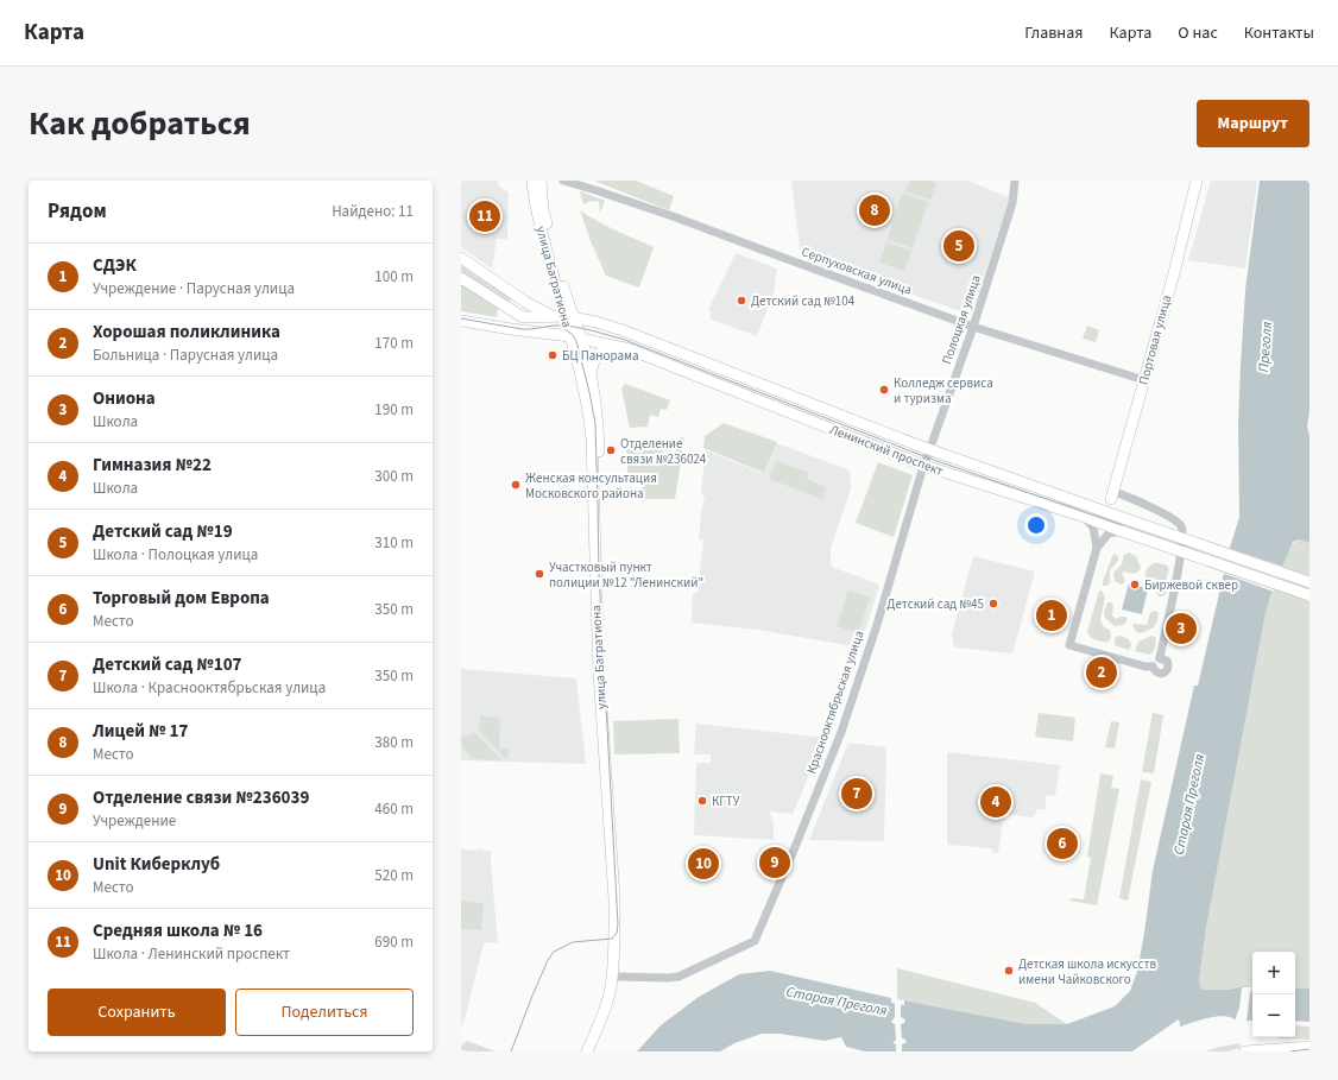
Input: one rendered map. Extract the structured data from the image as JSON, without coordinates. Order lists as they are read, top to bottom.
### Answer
{
  "streets": {
    "main road": ["улица Багратиона", "Портовая улица", "Ленинский проспект"],
    "street": ["Серпуховская улица", "Полоцкая улица", "Краснооктябрьская улица"]
  },
  "crossings": [
    ["Серпуховская улица", "Полоцкая улица"],
    ["Серпуховская улица", "Портовая улица"],
    ["улица Багратиона", "Ленинский проспект"],
    ["улица Багратиона", "Краснооктябрьская улица"],
    ["Полоцкая улица", "Ленинский проспект"],
    ["Полоцкая улица", "Краснооктябрьская улица"],
    ["Ленинский проспект", "Краснооктябрьская улица"]
  ],
  "water": ["Преголя", "Старая Преголя"],
  "places": [
    "Детский сад №104",
    "БЦ Панорама",
    "Колледж сервиса и туризма",
    "Отделение связи №236024",
    "Женская консультация Московского района",
    "Участковый пункт полиции №12 \"Ленинский\"",
    "Биржевой сквер",
    "Детский сад №45",
    "КГТУ",
    "Детская школа искусств имени Чайковского"
  ],
  "page": {
    "header": "Карта",
    "nav": [
      "Главная",
      "Карта",
      "О нас",
      "Контакты"
    ],
    "title": "Как добраться",
    "buttons": [
      "Маршрут",
      ["Сохранить", "Поделиться"]
    ],
    "heading": ["Рядом", "Найдено: 11"],
    "pins": [
      "8",
      "11",
      "5",
      "1",
      "3",
      "2",
      "7",
      "4",
      "6",
      "9",
      "10"
    ],
    "list": [
      {
        "mark": "1",
        "name": "СДЭК",
        "note": "Учреждение · Парусная улица",
        "value": "100 m"
      },
      {
        "mark": "2",
        "name": "Хорошая поликлиника",
        "note": "Больница · Парусная улица",
        "value": "170 m"
      },
      {
        "mark": "3",
        "name": "Ониона",
        "note": "Школа",
        "value": "190 m"
      },
      {
        "mark": "4",
        "name": "Гимназия №22",
        "note": "Школа",
        "value": "300 m"
      },
      {
        "mark": "5",
        "name": "Детский сад №19",
        "note": "Школа · Полоцкая улица",
        "value": "310 m"
      },
      {
        "mark": "6",
        "name": "Торговый дом Европа",
        "note": "Место",
        "value": "350 m"
      },
      {
        "mark": "7",
        "name": "Детский сад №107",
        "note": "Школа · Краснооктябрьская улица",
        "value": "350 m"
      },
      {
        "mark": "8",
        "name": "Лицей № 17",
        "note": "Место",
        "value": "380 m"
      },
      {
        "mark": "9",
        "name": "Отделение связи №236039",
        "note": "Учреждение",
        "value": "460 m"
      },
      {
        "mark": "10",
        "name": "Unit Киберклуб",
        "note": "Место",
        "value": "520 m"
      },
      {
        "mark": "11",
        "name": "Средняя школа № 16",
        "note": "Школа · Ленинский проспект",
        "value": "690 m"
      }
    ],
    "map_buttons": ["+", "−"]
  }
}
